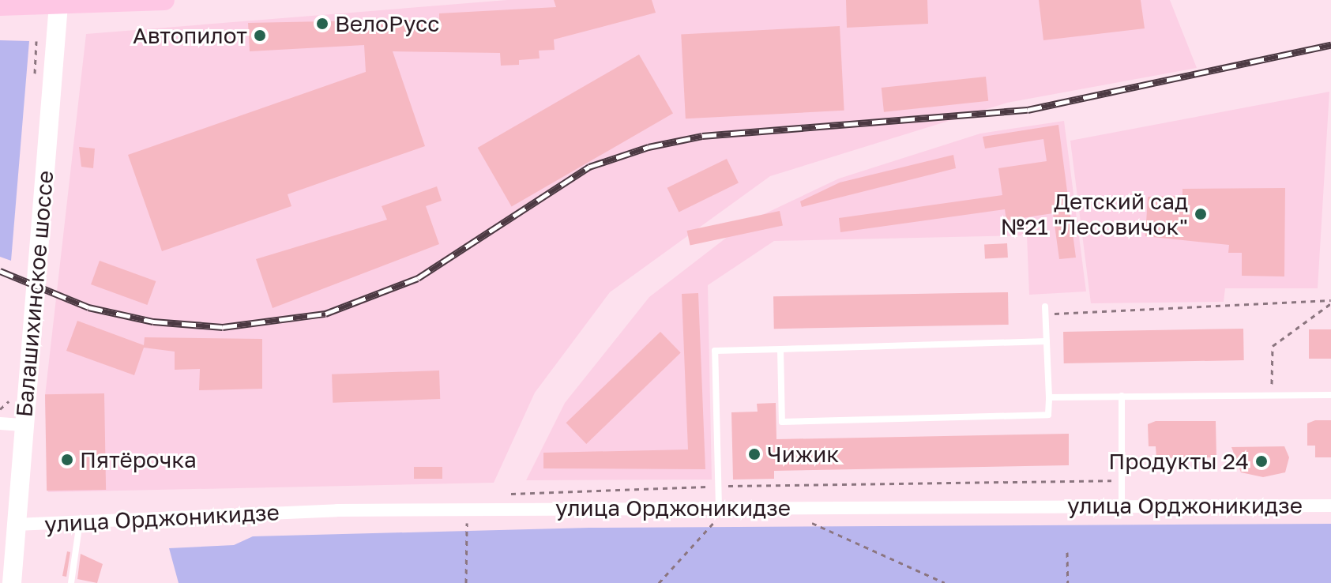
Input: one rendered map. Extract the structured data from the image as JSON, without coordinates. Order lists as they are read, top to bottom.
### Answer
{
  "streets": {
    "main road": ["Балашихинское шоссе"],
    "street": ["улица Орджоникидзе"]
  },
  "crossings": [
    ["Балашихинское шоссе", "улица Орджоникидзе"]
  ],
  "places": [
    "ВелоРусс",
    "Автопилот",
    "Детский сад №21 \"Лесовичок\"",
    "Чижик",
    "Пятёрочка",
    "Продукты 24"
  ]
}
